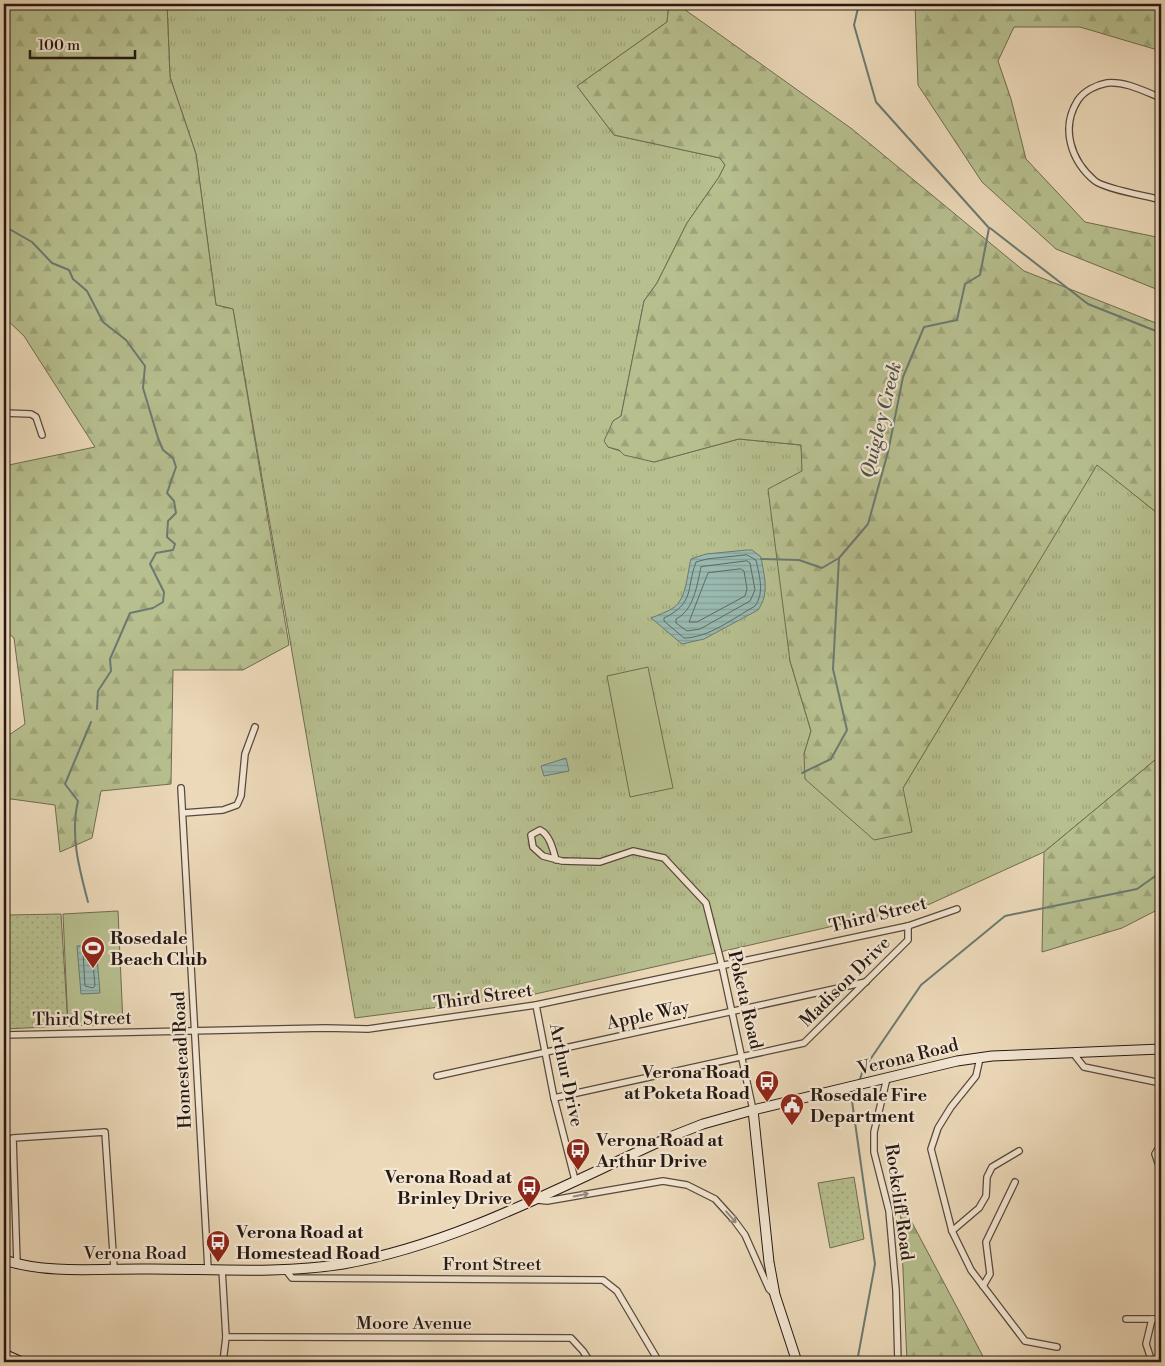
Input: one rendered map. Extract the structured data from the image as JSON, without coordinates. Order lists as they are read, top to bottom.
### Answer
{
  "streets": {
    "street": [
      "Third Street",
      "Madison Drive",
      "Poketa Road",
      "Apple Way",
      "Verona Road",
      "Homestead Road",
      "Arthur Drive",
      "Rockcliff Road",
      "Front Street",
      "Moore Avenue"
    ]
  },
  "crossings": [
    ["Third Street", "Madison Drive"],
    ["Third Street", "Poketa Road"],
    ["Third Street", "Homestead Road"],
    ["Third Street", "Arthur Drive"],
    ["Madison Drive", "Poketa Road"],
    ["Madison Drive", "Apple Way"],
    ["Madison Drive", "Arthur Drive"],
    ["Poketa Road", "Apple Way"],
    ["Poketa Road", "Verona Road"],
    ["Apple Way", "Arthur Drive"],
    ["Verona Road", "Homestead Road"],
    ["Verona Road", "Arthur Drive"],
    ["Verona Road", "Rockcliff Road"],
    ["Verona Road", "Front Street"]
  ],
  "water": ["Quigley Creek"],
  "places": {
    "sports": ["Rosedale Beach Club"],
    "bus stop": [
      "Verona Road at Poketa Road",
      "Verona Road at Arthur Drive",
      "Verona Road at Brinley Drive",
      "Verona Road at Homestead Road"
    ],
    "public building": ["Rosedale Fire Department"]
  },
  "scale_bar": "100 m"
}
